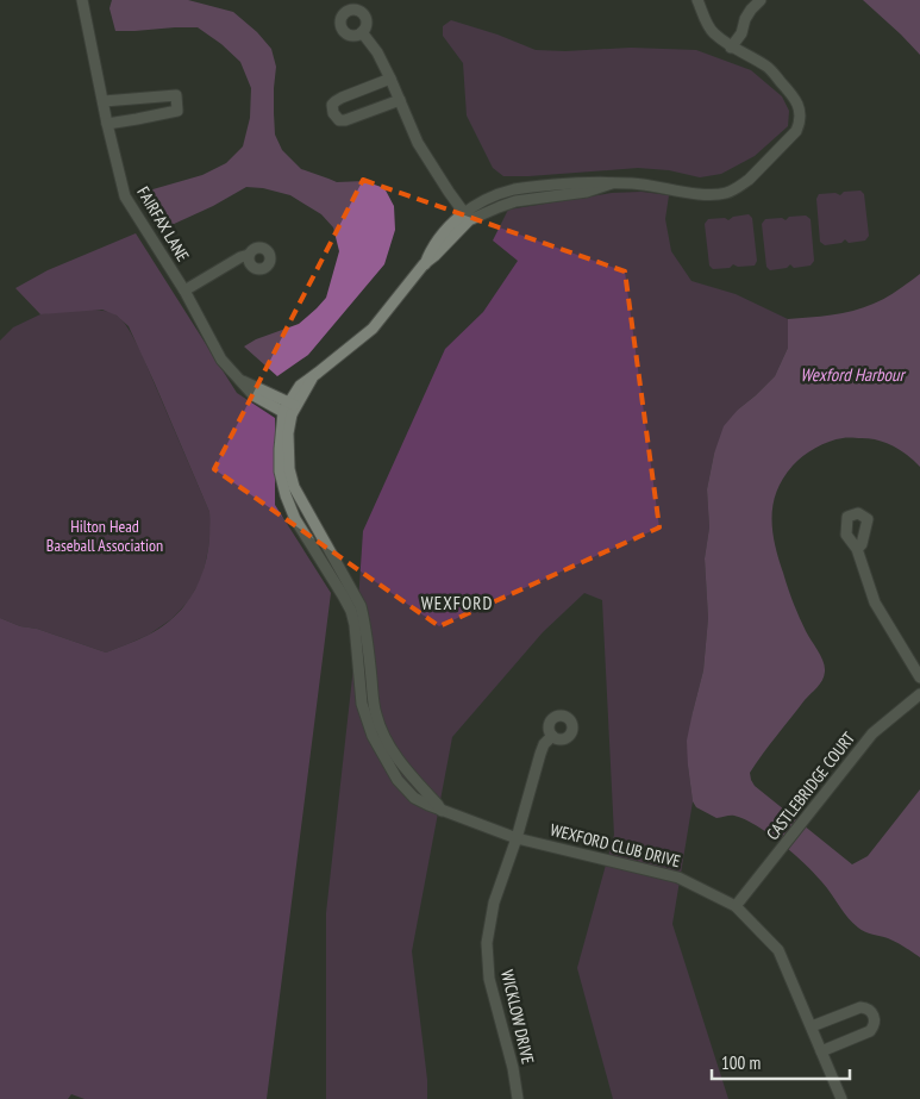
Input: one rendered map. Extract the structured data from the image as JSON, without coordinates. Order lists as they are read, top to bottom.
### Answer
{
  "streets": {
    "street": [
      "FAIRFAX LANE",
      "CASTLEBRIDGE COURT",
      "WEXFORD CLUB DRIVE",
      "WICKLOW DRIVE"
    ]
  },
  "crossings": [
    ["FAIRFAX LANE", "WEXFORD CLUB DRIVE"],
    ["CASTLEBRIDGE COURT", "WEXFORD CLUB DRIVE"],
    ["WEXFORD CLUB DRIVE", "WICKLOW DRIVE"]
  ],
  "districts": ["WEXFORD"],
  "water": ["Wexford Harbour"],
  "parks": ["Hilton Head Baseball Association"],
  "scale_bar": "100 m"
}
